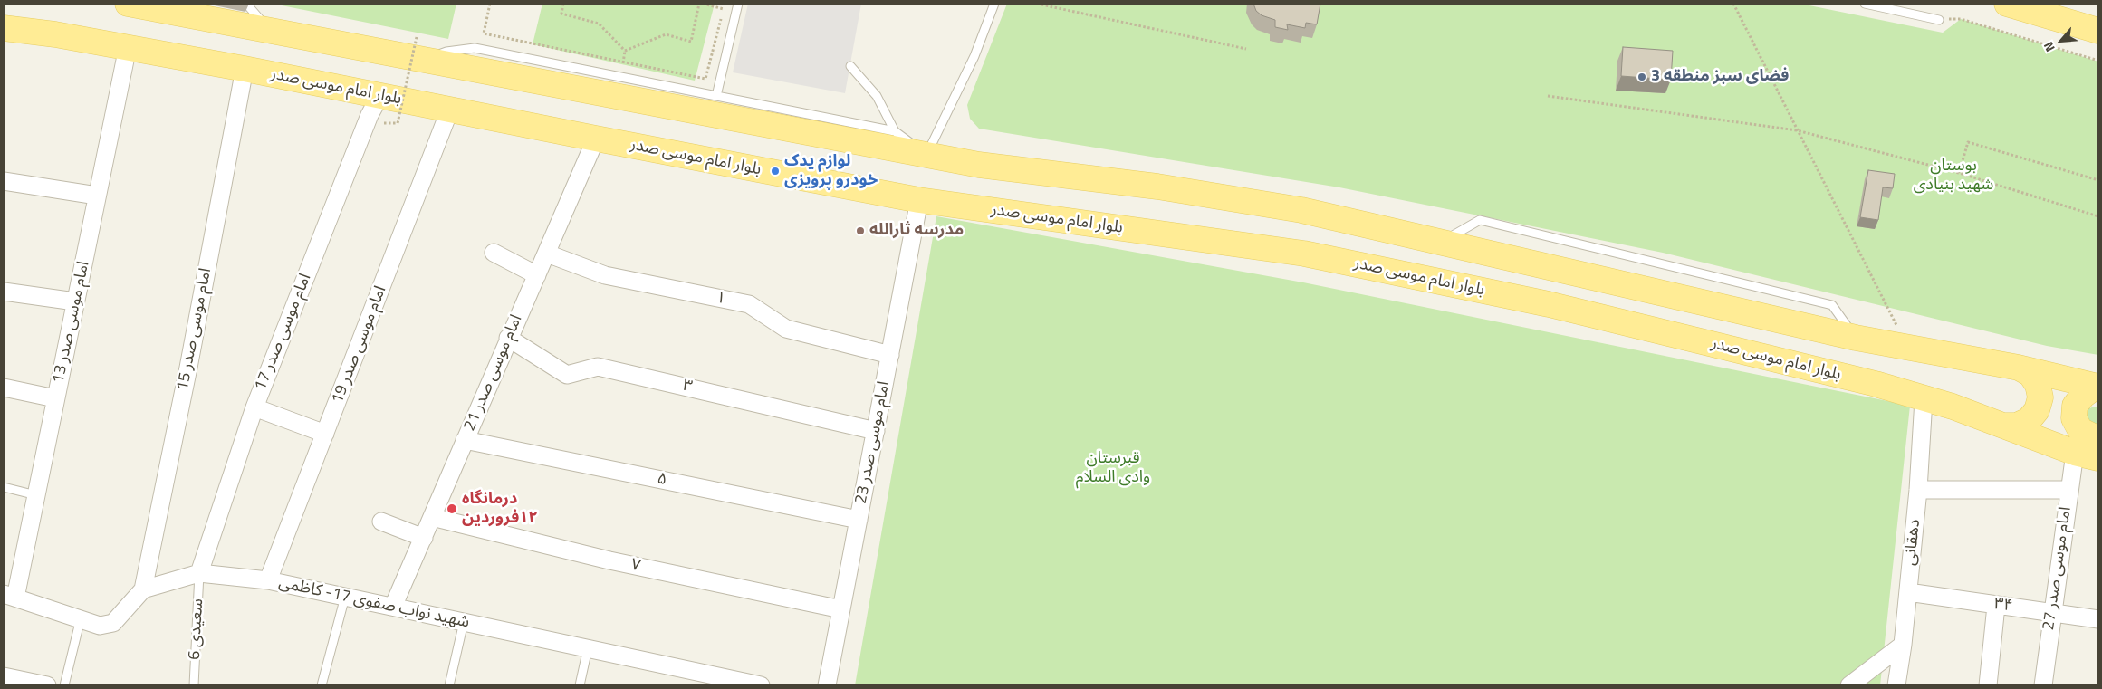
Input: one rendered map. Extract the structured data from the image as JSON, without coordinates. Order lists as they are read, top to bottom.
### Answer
{
  "streets": {
    "main road": ["بلوار امام موسی صدر"],
    "street": [
      "۱",
      "امام موسی صدر 13",
      "امام موسی صدر 15",
      "امام موسی صدر 17",
      "امام موسی صدر 19",
      "امام موسی صدر 21",
      "۳",
      "امام موسی صدر 23",
      "۵",
      "دهقانی",
      "۷",
      "امام موسی صدر 27",
      "شهید نواب صفوی 17- کاظمی",
      "۳۴"
    ],
    "lane": ["سعیدی 6"]
  },
  "crossings": [
    ["بلوار امام موسی صدر", "امام موسی صدر 13"],
    ["بلوار امام موسی صدر", "امام موسی صدر 15"],
    ["بلوار امام موسی صدر", "امام موسی صدر 17"],
    ["بلوار امام موسی صدر", "امام موسی صدر 19"],
    ["بلوار امام موسی صدر", "امام موسی صدر 21"],
    ["بلوار امام موسی صدر", "امام موسی صدر 23"],
    ["بلوار امام موسی صدر", "دهقانی"],
    ["بلوار امام موسی صدر", "امام موسی صدر 27"],
    ["۱", "امام موسی صدر 21"],
    ["۱", "امام موسی صدر 23"],
    ["امام موسی صدر 15", "شهید نواب صفوی 17- کاظمی"],
    ["امام موسی صدر 17", "شهید نواب صفوی 17- کاظمی"],
    ["امام موسی صدر 17", "سعیدی 6"],
    ["امام موسی صدر 19", "شهید نواب صفوی 17- کاظمی"],
    ["امام موسی صدر 21", "۳"],
    ["امام موسی صدر 21", "۵"],
    ["امام موسی صدر 21", "۷"],
    ["امام موسی صدر 21", "شهید نواب صفوی 17- کاظمی"],
    ["۳", "امام موسی صدر 23"],
    ["امام موسی صدر 23", "۵"],
    ["امام موسی صدر 23", "۷"],
    ["دهقانی", "۳۴"],
    ["امام موسی صدر 27", "۳۴"],
    ["شهید نواب صفوی 17- کاظمی", "سعیدی 6"]
  ],
  "parks": ["بوستان شهید بنیادی", "قبرستان وادی السلام"],
  "places": [
    "فضای سبز منطقه 3",
    "لوازم یدک خودرو پرویزی",
    "مدرسه ثارالله",
    "درمانگاه ١٢فروردین"
  ],
  "north": "bottom left"
}
